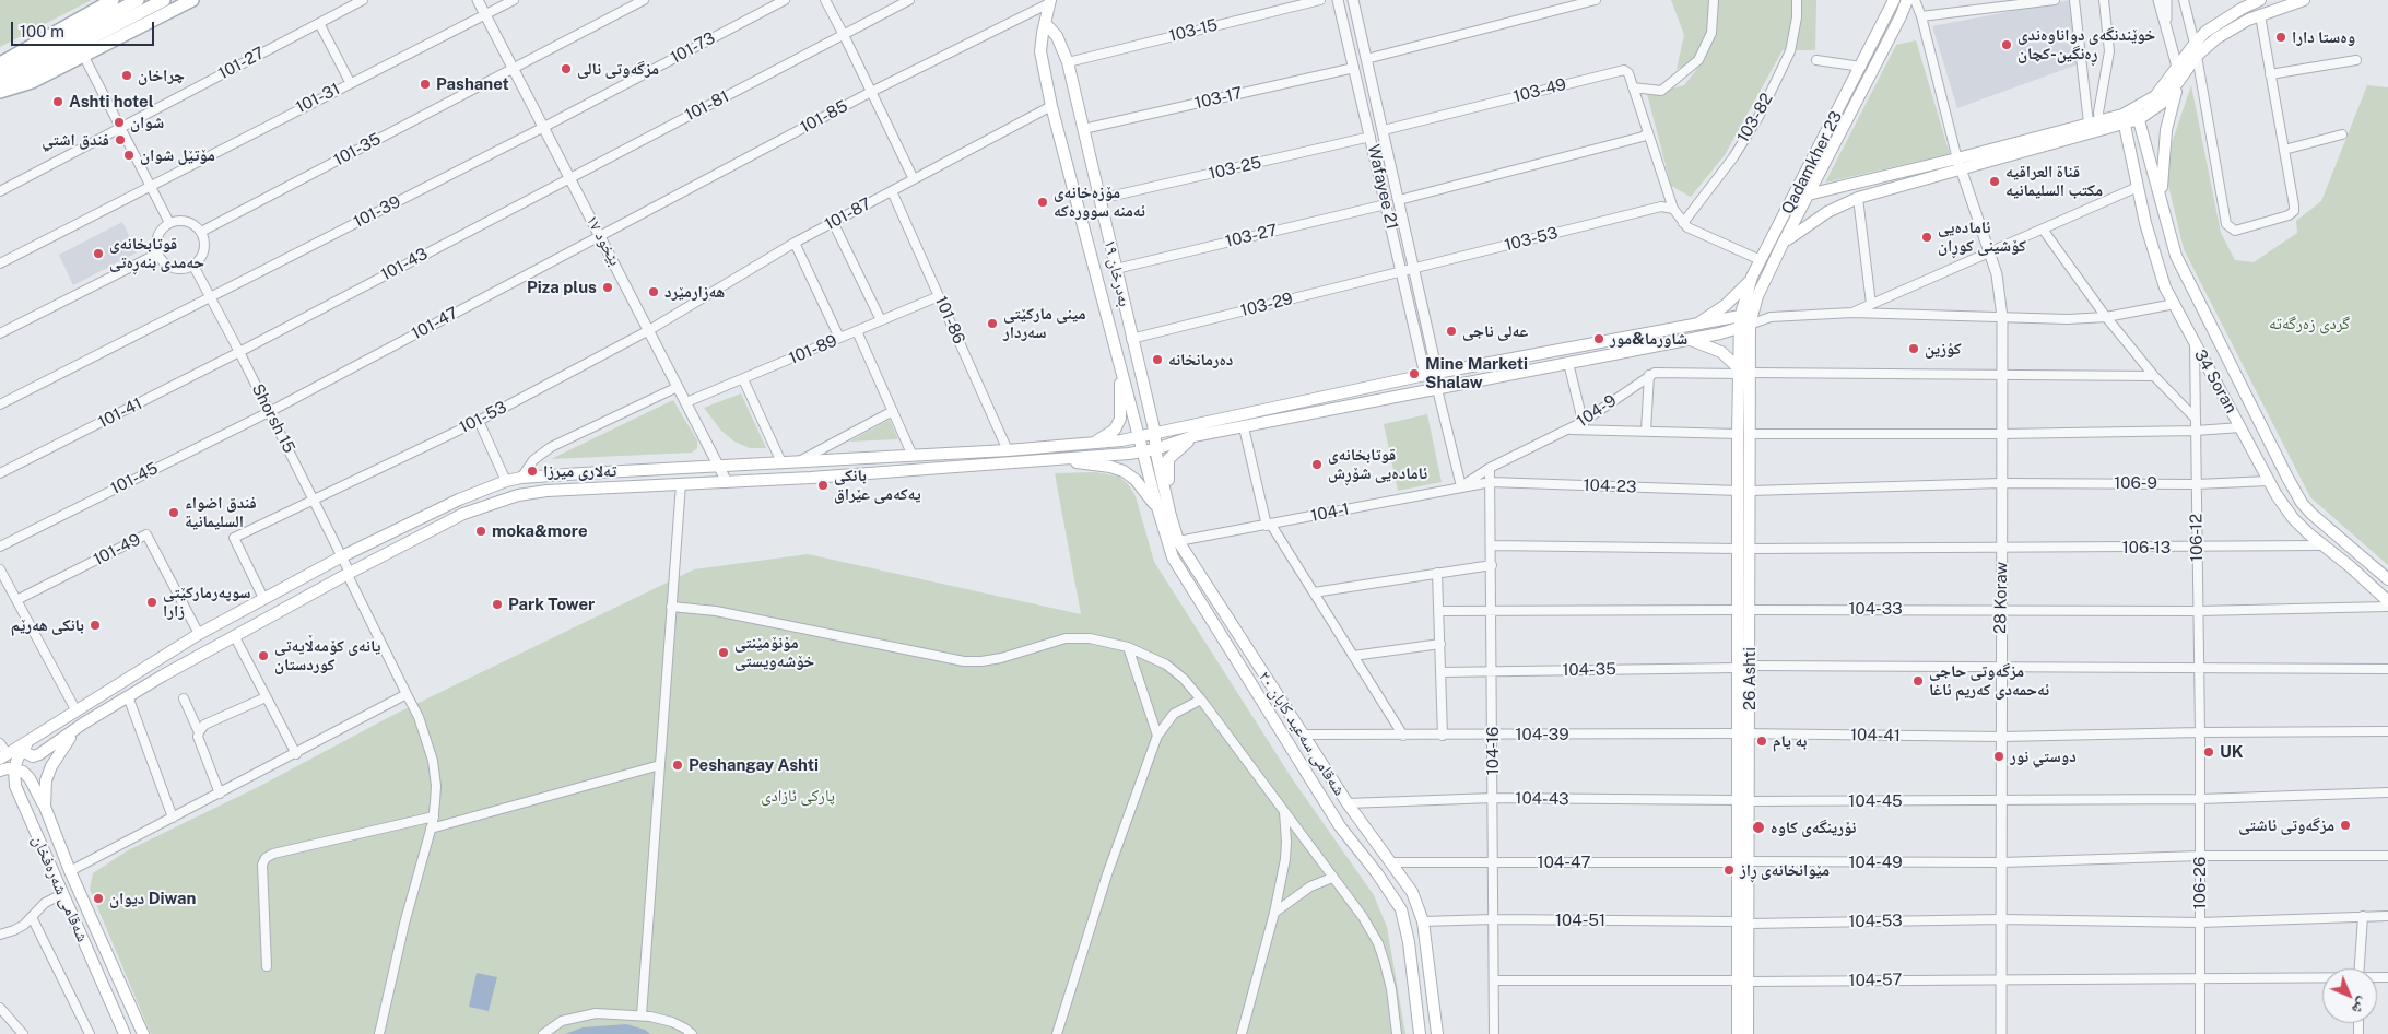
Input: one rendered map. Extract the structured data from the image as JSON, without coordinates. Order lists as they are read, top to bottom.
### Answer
{
  "streets": {
    "main road": [
      "Qadamkher 23",
      "بەدرخان ١٩",
      "34 Soran",
      "26 Ashti",
      "شەقامی سەعید کابان ٢٠",
      "شەقامی شەرەفخان"
    ],
    "street": [
      "103-15",
      "101-73",
      "101-27",
      "103-49",
      "101-31",
      "103-17",
      "101-81",
      "101-85",
      "103-82",
      "101-35",
      "103-25",
      "Wafayee 21",
      "101-39",
      "101-87",
      "103-27",
      "103-53",
      "بێخود ١٧",
      "101-43",
      "103-29",
      "101-86",
      "101-47",
      "101-89",
      "104-9",
      "101-41",
      "101-53",
      "Shorsh 15",
      "101-45",
      "106-9",
      "104-23",
      "104-1",
      "106-12",
      "106-13",
      "101-49",
      "28 Koraw",
      "104-33",
      "104-35",
      "104-39",
      "104-41",
      "104-16",
      "104-43",
      "104-45",
      "104-47",
      "104-49",
      "106-26",
      "104-51",
      "104-53",
      "104-57"
    ]
  },
  "crossings": [
    ["103-15", "بەدرخان ١٩"],
    ["101-73", "101-39"],
    ["101-73", "بێخود ١٧"],
    ["103-49", "103-82"],
    ["103-49", "Wafayee 21"],
    ["103-49", "103-53"],
    ["101-31", "بێخود ١٧"],
    ["103-17", "Wafayee 21"],
    ["103-17", "بەدرخان ١٩"],
    ["101-81", "بێخود ١٧"],
    ["101-81", "101-43"],
    ["101-85", "بێخود ١٧"],
    ["101-85", "بەدرخان ١٩"],
    ["101-85", "101-47"],
    ["101-35", "بێخود ١٧"],
    ["101-35", "Shorsh 15"],
    ["Qadamkher 23", "26 Ashti"],
    ["103-25", "Wafayee 21"],
    ["103-25", "بەدرخان ١٩"],
    ["Wafayee 21", "103-27"],
    ["Wafayee 21", "103-53"],
    ["Wafayee 21", "103-29"],
    ["101-39", "بێخود ١٧"],
    ["101-39", "Shorsh 15"],
    ["101-87", "بێخود ١٧"],
    ["101-87", "بەدرخان ١٩"],
    ["101-87", "101-86"],
    ["101-87", "101-53"],
    ["103-27", "بەدرخان ١٩"],
    ["103-53", "103-29"],
    ["بێخود ١٧", "101-43"],
    ["بێخود ١٧", "101-47"],
    ["بێخود ١٧", "101-89"],
    ["بێخود ١٧", "101-53"],
    ["101-43", "101-41"],
    ["101-43", "Shorsh 15"],
    ["بەدرخان ١٩", "103-29"],
    ["بەدرخان ١٩", "شەقامی سەعید کابان ٢٠"],
    ["101-86", "101-89"],
    ["101-47", "Shorsh 15"],
    ["101-47", "101-45"],
    ["34 Soran", "106-9"],
    ["34 Soran", "106-12"],
    ["34 Soran", "106-13"],
    ["104-9", "104-1"],
    ["104-9", "104-16"],
    ["101-41", "Shorsh 15"],
    ["101-53", "Shorsh 15"],
    ["Shorsh 15", "101-45"],
    ["106-9", "106-12"],
    ["106-9", "28 Koraw"],
    ["106-9", "26 Ashti"],
    ["104-23", "104-1"],
    ["104-23", "26 Ashti"],
    ["104-23", "104-16"],
    ["104-1", "شەقامی سەعید کابان ٢٠"],
    ["104-1", "104-16"],
    ["106-12", "106-13"],
    ["106-12", "104-33"],
    ["106-12", "104-41"],
    ["106-12", "106-26"],
    ["106-13", "28 Koraw"],
    ["106-13", "26 Ashti"],
    ["28 Koraw", "104-33"],
    ["28 Koraw", "104-41"],
    ["28 Koraw", "104-45"],
    ["28 Koraw", "104-49"],
    ["28 Koraw", "104-53"],
    ["28 Koraw", "104-57"],
    ["104-33", "26 Ashti"],
    ["104-33", "104-16"],
    ["104-35", "26 Ashti"],
    ["104-35", "104-16"],
    ["26 Ashti", "104-39"],
    ["26 Ashti", "104-41"],
    ["26 Ashti", "104-43"],
    ["26 Ashti", "104-45"],
    ["26 Ashti", "104-47"],
    ["26 Ashti", "104-49"],
    ["26 Ashti", "104-51"],
    ["26 Ashti", "104-53"],
    ["26 Ashti", "104-57"],
    ["شەقامی سەعید کابان ٢٠", "104-39"],
    ["شەقامی سەعید کابان ٢٠", "104-43"],
    ["شەقامی سەعید کابان ٢٠", "104-47"],
    ["شەقامی سەعید کابان ٢٠", "104-51"],
    ["104-39", "104-41"],
    ["104-39", "104-16"],
    ["104-41", "106-26"],
    ["104-16", "104-43"],
    ["104-16", "104-47"],
    ["104-16", "104-51"],
    ["104-16", "104-57"],
    ["104-43", "104-45"],
    ["104-45", "106-26"],
    ["104-47", "104-49"],
    ["104-49", "106-26"],
    ["106-26", "104-53"],
    ["106-26", "104-57"]
  ],
  "parks": ["گردی زەرگەتە", "پارکی ئازادی"],
  "places": [
    "وەستا دارا",
    "خوێندنگەی دواناوەندی ڕەنگین-کچان",
    "مزگەوتی نالی",
    "چراخان",
    "Pashanet",
    "Ashti hotel",
    "شوان",
    "فندق اشتي",
    "مۆتێل شوان",
    "قناة العراقيه مكتب السليمانيه",
    "مۆزەخانەی ئەمنە سوورەکە",
    "ئامادەیی کۆشینی کوڕان",
    "قوتابخانەی حەمدی بنەڕەتی",
    "Piza plus",
    "هەزارمێرد",
    "مینی مارکێتی سەردار",
    "عەلی ناجی",
    "شاورما&مور",
    "كؤزين",
    "دەرمانخانە",
    "Mine Marketi Shalaw",
    "قوتابخانەی ئامادەیی شۆڕش",
    "تەلاری میرزا",
    "بانکی یەکەمی عێراق",
    "فندق اضواء السليمانية",
    "moka&more",
    "سوپەرمارکێتی زارا",
    "Park Tower",
    "بانکی هەرێم",
    "مۆنۆمێنتی خۆشەویستی",
    "یانەی کۆمەڵایەتی کوردستان",
    "مزگەوتی حاجی ئەحمەدی کەریم ئاغا",
    "به يام",
    "UK",
    "دوستي نور",
    "Peshangay Ashti",
    "مزگەوتی ئاشتی",
    "نۆرینگەی کاوە",
    "مێوانخانەی ڕاز",
    "دیوان Diwan"
  ],
  "scale_bar": "100 m",
  "north": "bottom right"
}
